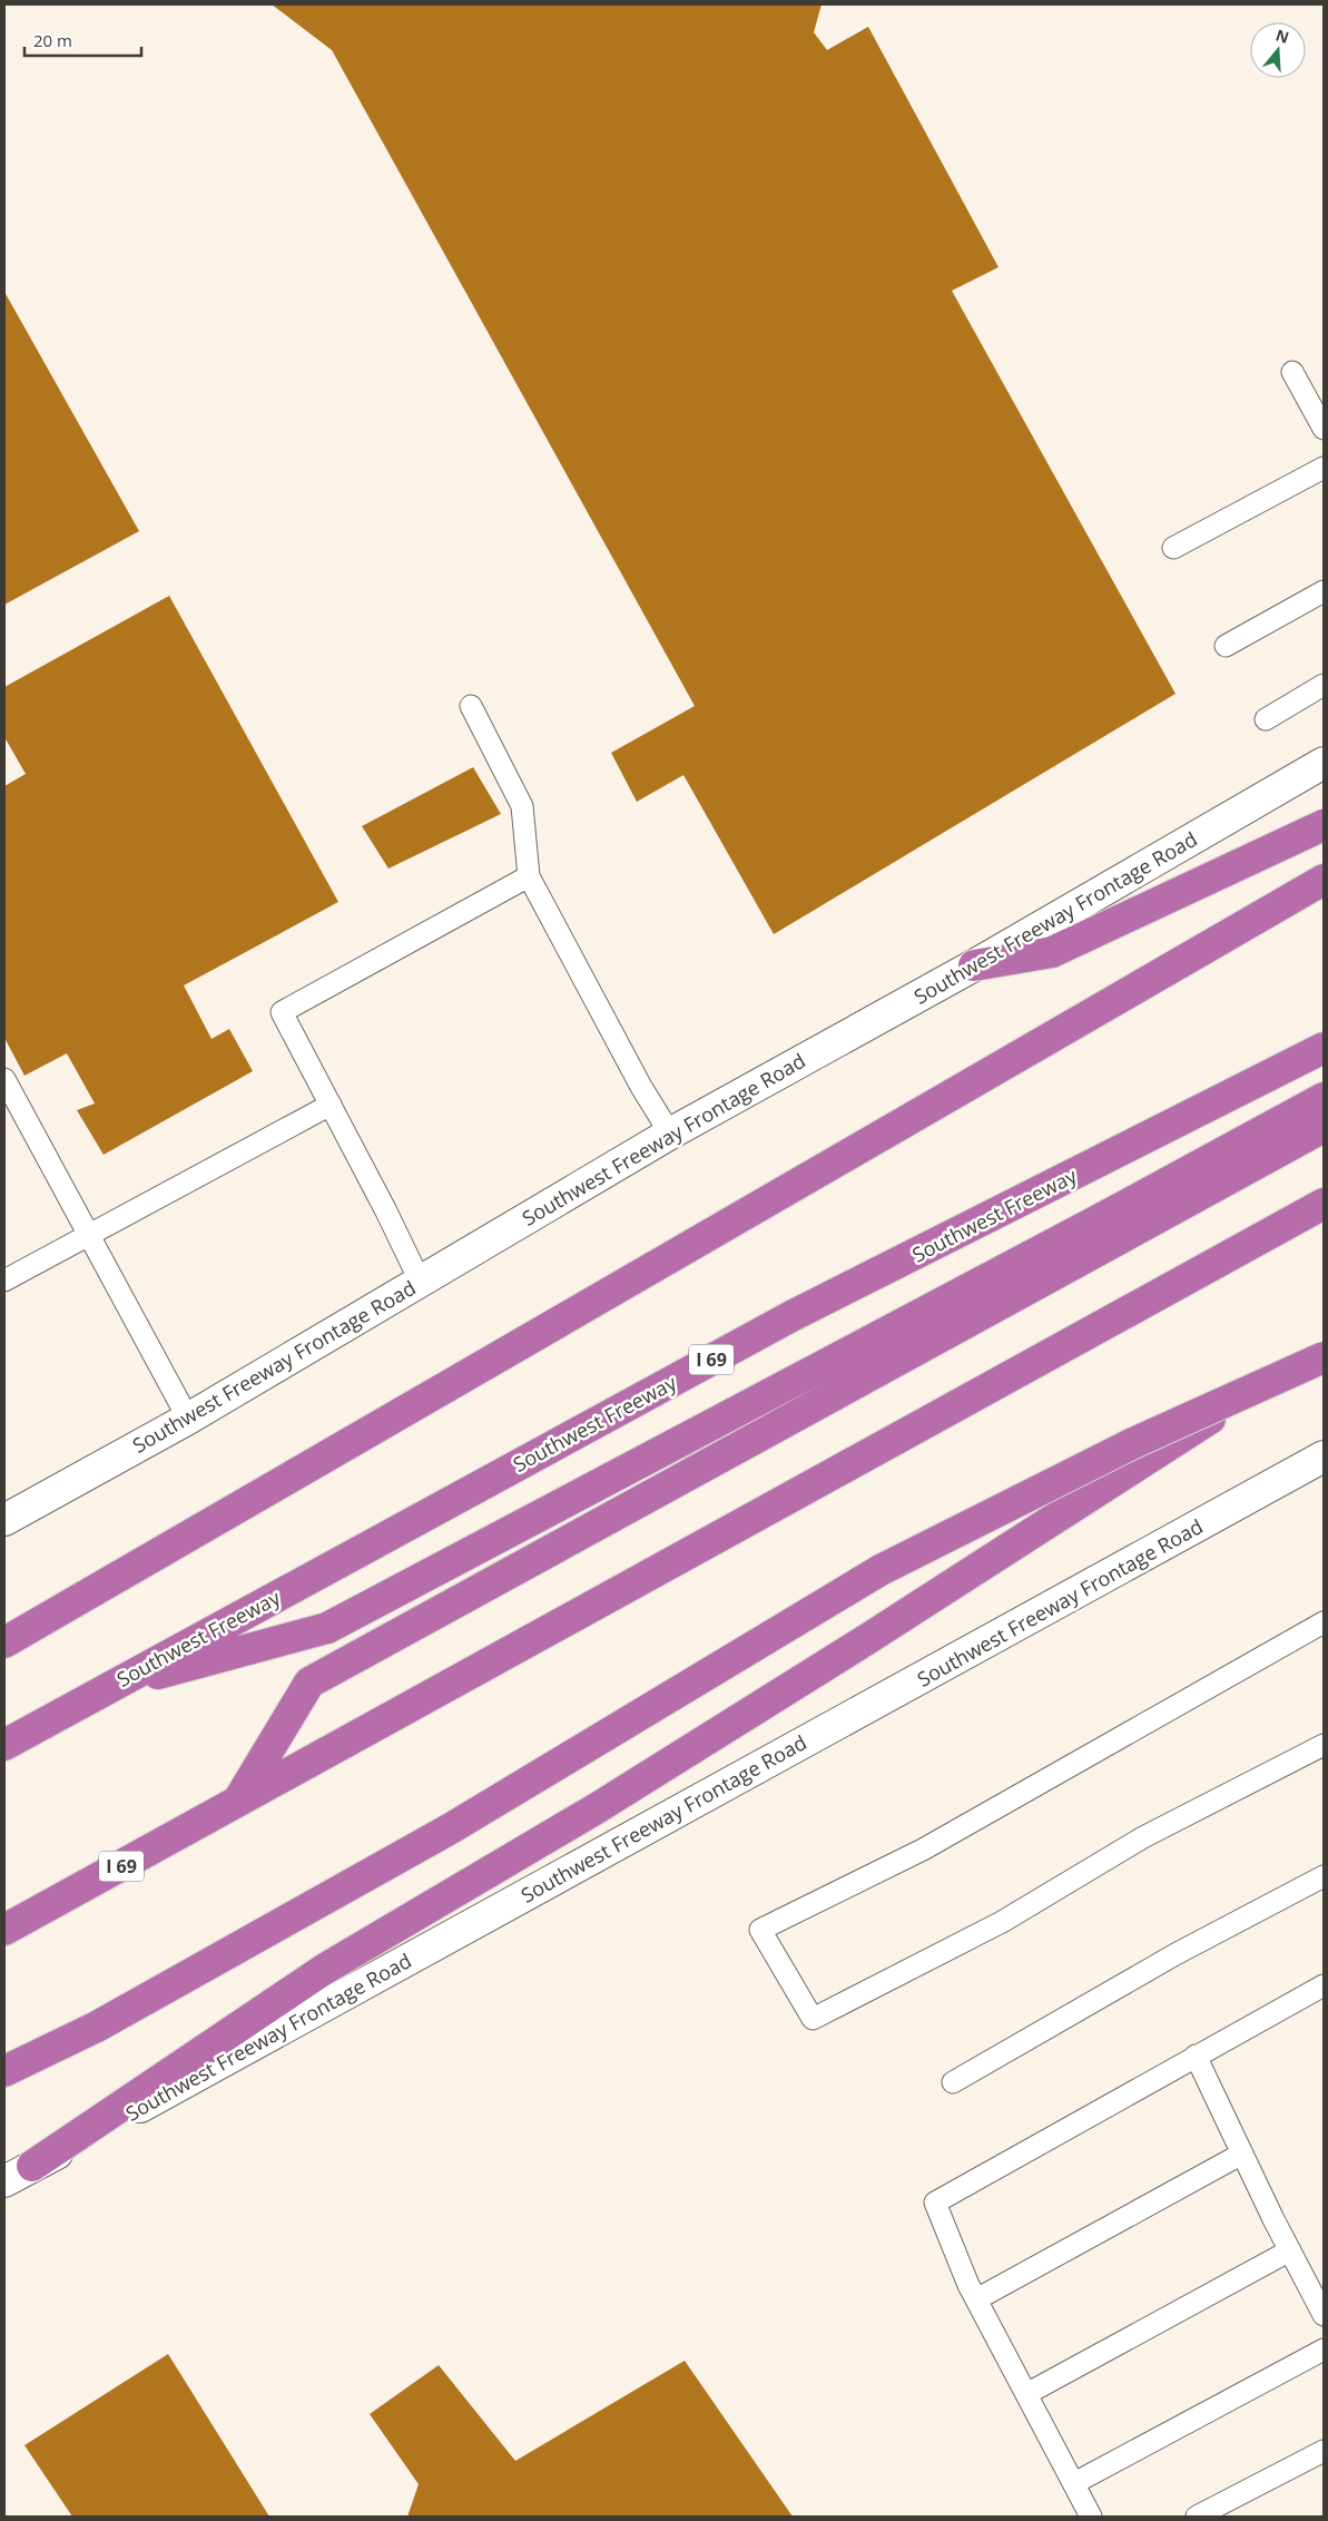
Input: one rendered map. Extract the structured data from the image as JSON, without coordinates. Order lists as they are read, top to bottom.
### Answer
{
  "streets": {
    "highway": ["Southwest Freeway", "I 69"],
    "main road": ["Southwest Freeway Frontage Road"]
  },
  "scale_bar": "20 m",
  "north": "top"
}
